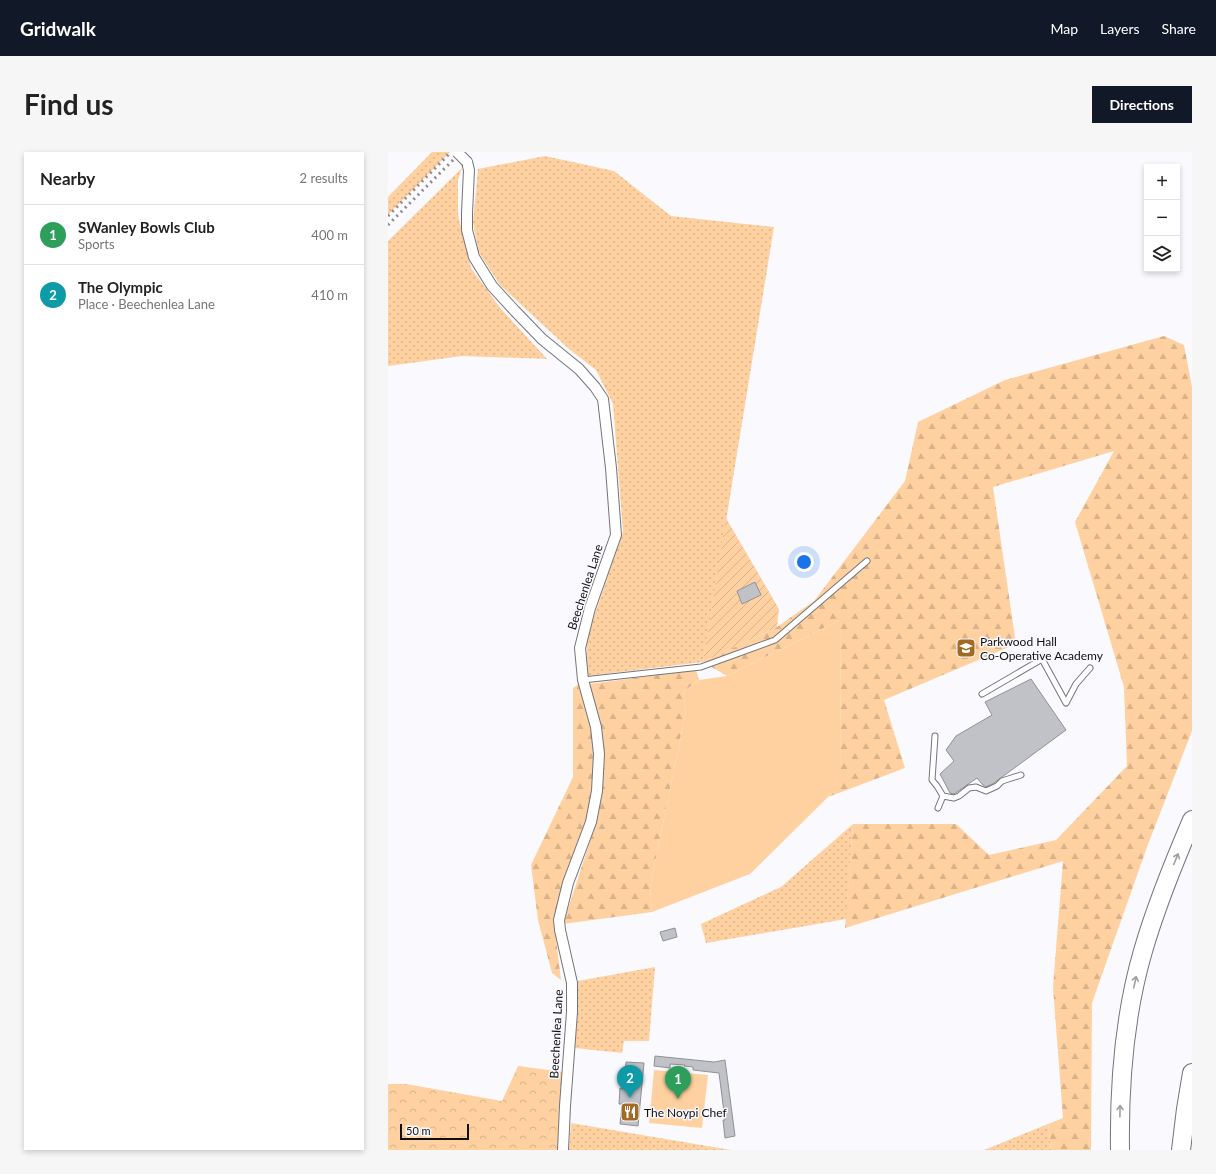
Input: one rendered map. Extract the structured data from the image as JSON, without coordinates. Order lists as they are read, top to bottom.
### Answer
{
  "streets": {
    "street": ["Beechenlea Lane"]
  },
  "places": {
    "school or university": ["Parkwood Hall Co-Operative Academy"],
    "restaurant": ["The Noypi Chef"]
  },
  "scale_bar": "50 m",
  "page": {
    "header": "Gridwalk",
    "nav": ["Map", "Layers", "Share"],
    "buttons": "Directions",
    "title": "Find us",
    "heading": ["Nearby", "2 results"],
    "map_buttons": ["+", "−"],
    "list": [
      {
        "mark": "1",
        "name": "SWanley Bowls Club",
        "note": "Sports",
        "value": "400 m"
      },
      {
        "mark": "2",
        "name": "The Olympic",
        "note": "Place · Beechenlea Lane",
        "value": "410 m"
      }
    ],
    "pins": ["2", "1"],
    "scale": "50 m"
  }
}
